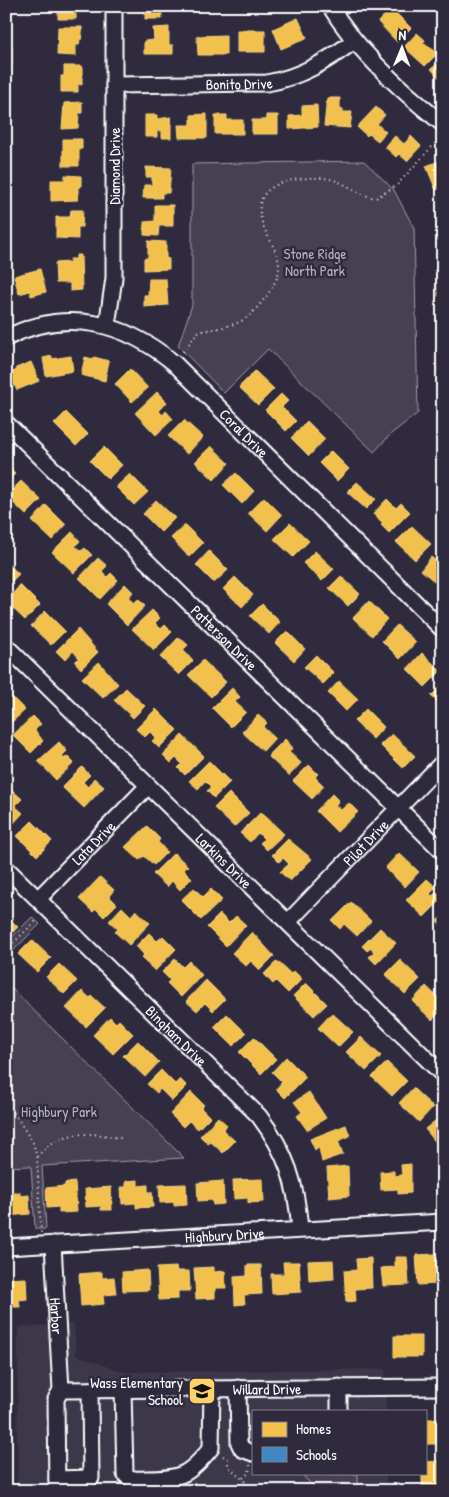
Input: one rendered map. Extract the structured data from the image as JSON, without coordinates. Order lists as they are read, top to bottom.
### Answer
{
  "streets": {
    "street": [
      "Bonito Drive",
      "Diamond Drive",
      "Coral Drive",
      "Patterson Drive",
      "Lata Drive",
      "Pilot Drive",
      "Larkins Drive",
      "Bingham Drive",
      "Highbury Drive",
      "Harbor",
      "Willard Drive"
    ]
  },
  "crossings": [
    ["Bonito Drive", "Diamond Drive"],
    ["Diamond Drive", "Coral Drive"],
    ["Patterson Drive", "Pilot Drive"],
    ["Lata Drive", "Larkins Drive"],
    ["Lata Drive", "Bingham Drive"],
    ["Pilot Drive", "Larkins Drive"],
    ["Bingham Drive", "Highbury Drive"],
    ["Highbury Drive", "Harbor"],
    ["Harbor", "Willard Drive"]
  ],
  "parks": ["Stone Ridge North Park", "Highbury Park"],
  "places": {
    "school or university": ["Wass Elementary School"]
  },
  "legend": ["Homes", "Schools"],
  "north": "top"
}
